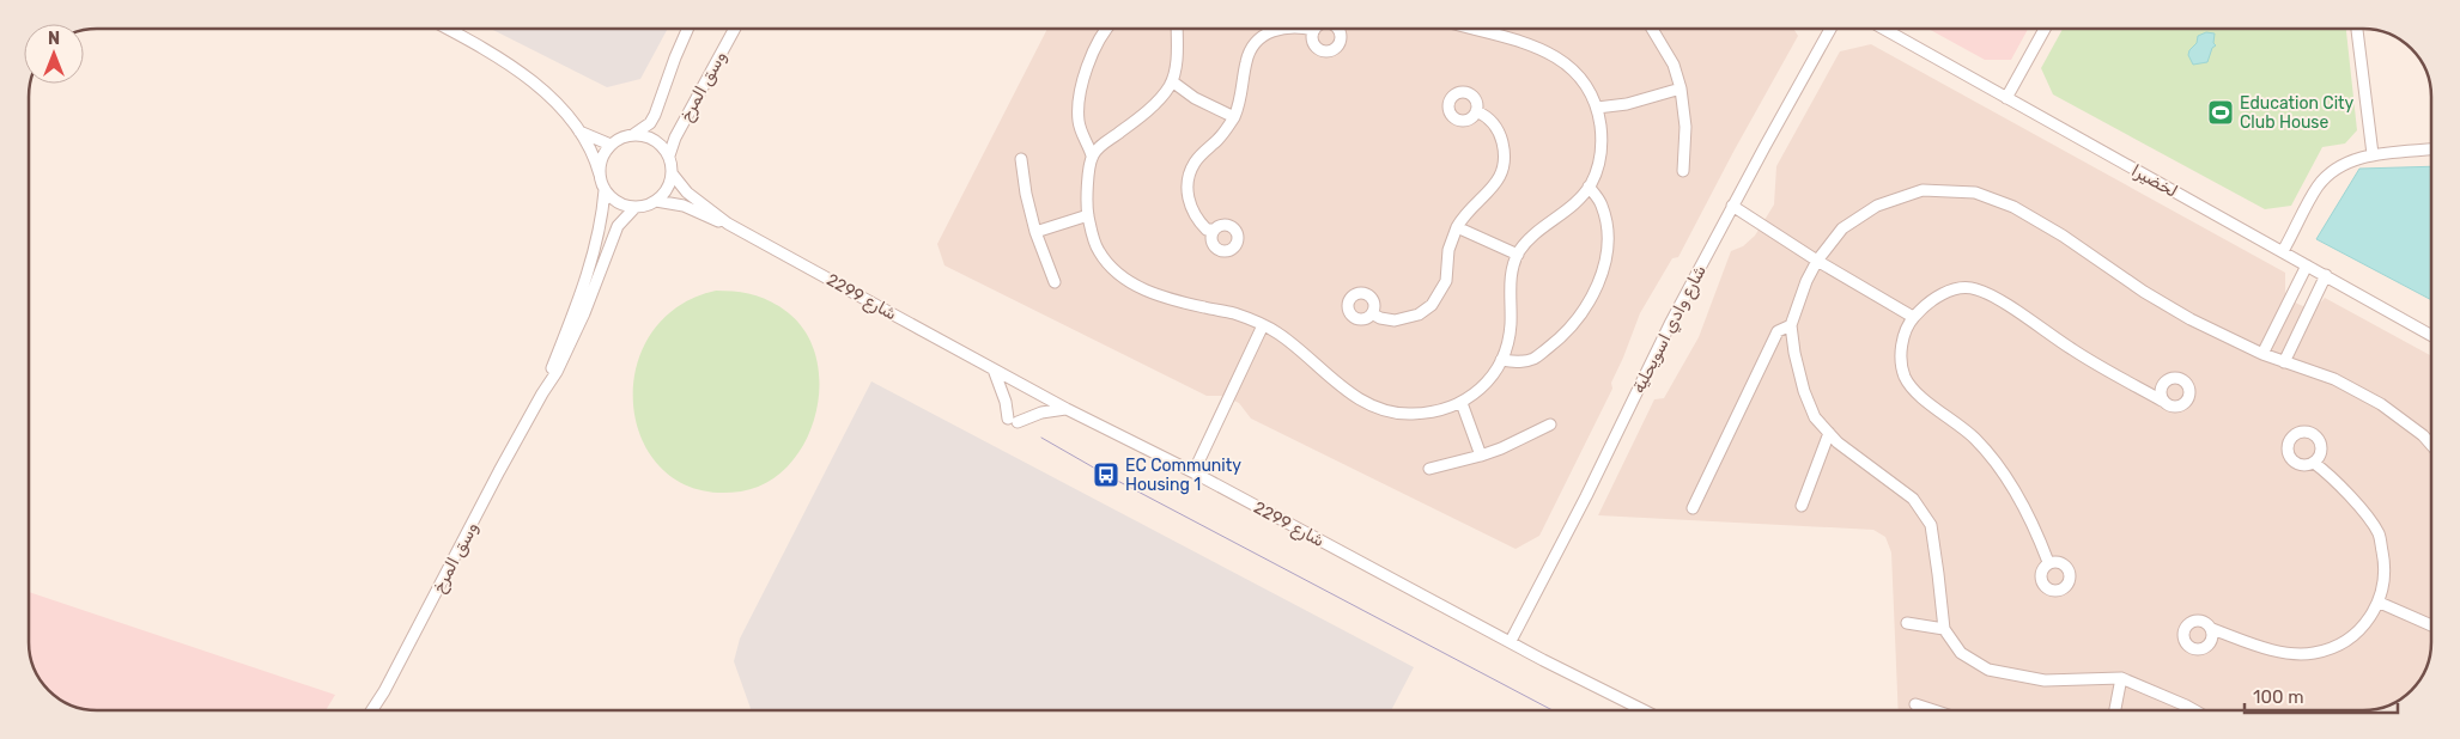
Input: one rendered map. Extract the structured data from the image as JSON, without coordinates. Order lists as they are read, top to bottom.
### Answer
{
  "streets": {
    "street": [
      "وسق المرخ",
      "لخضيرا",
      "شارع 2299",
      "شارع وادي اسويحلية"
    ]
  },
  "crossings": [
    ["وسق المرخ", "شارع 2299"],
    ["شارع 2299", "شارع وادي اسويحلية"]
  ],
  "places": {
    "sports": ["Education City Club House"],
    "bus stop": ["EC Community Housing 1"]
  },
  "scale_bar": "100 m",
  "north": "top"
}
